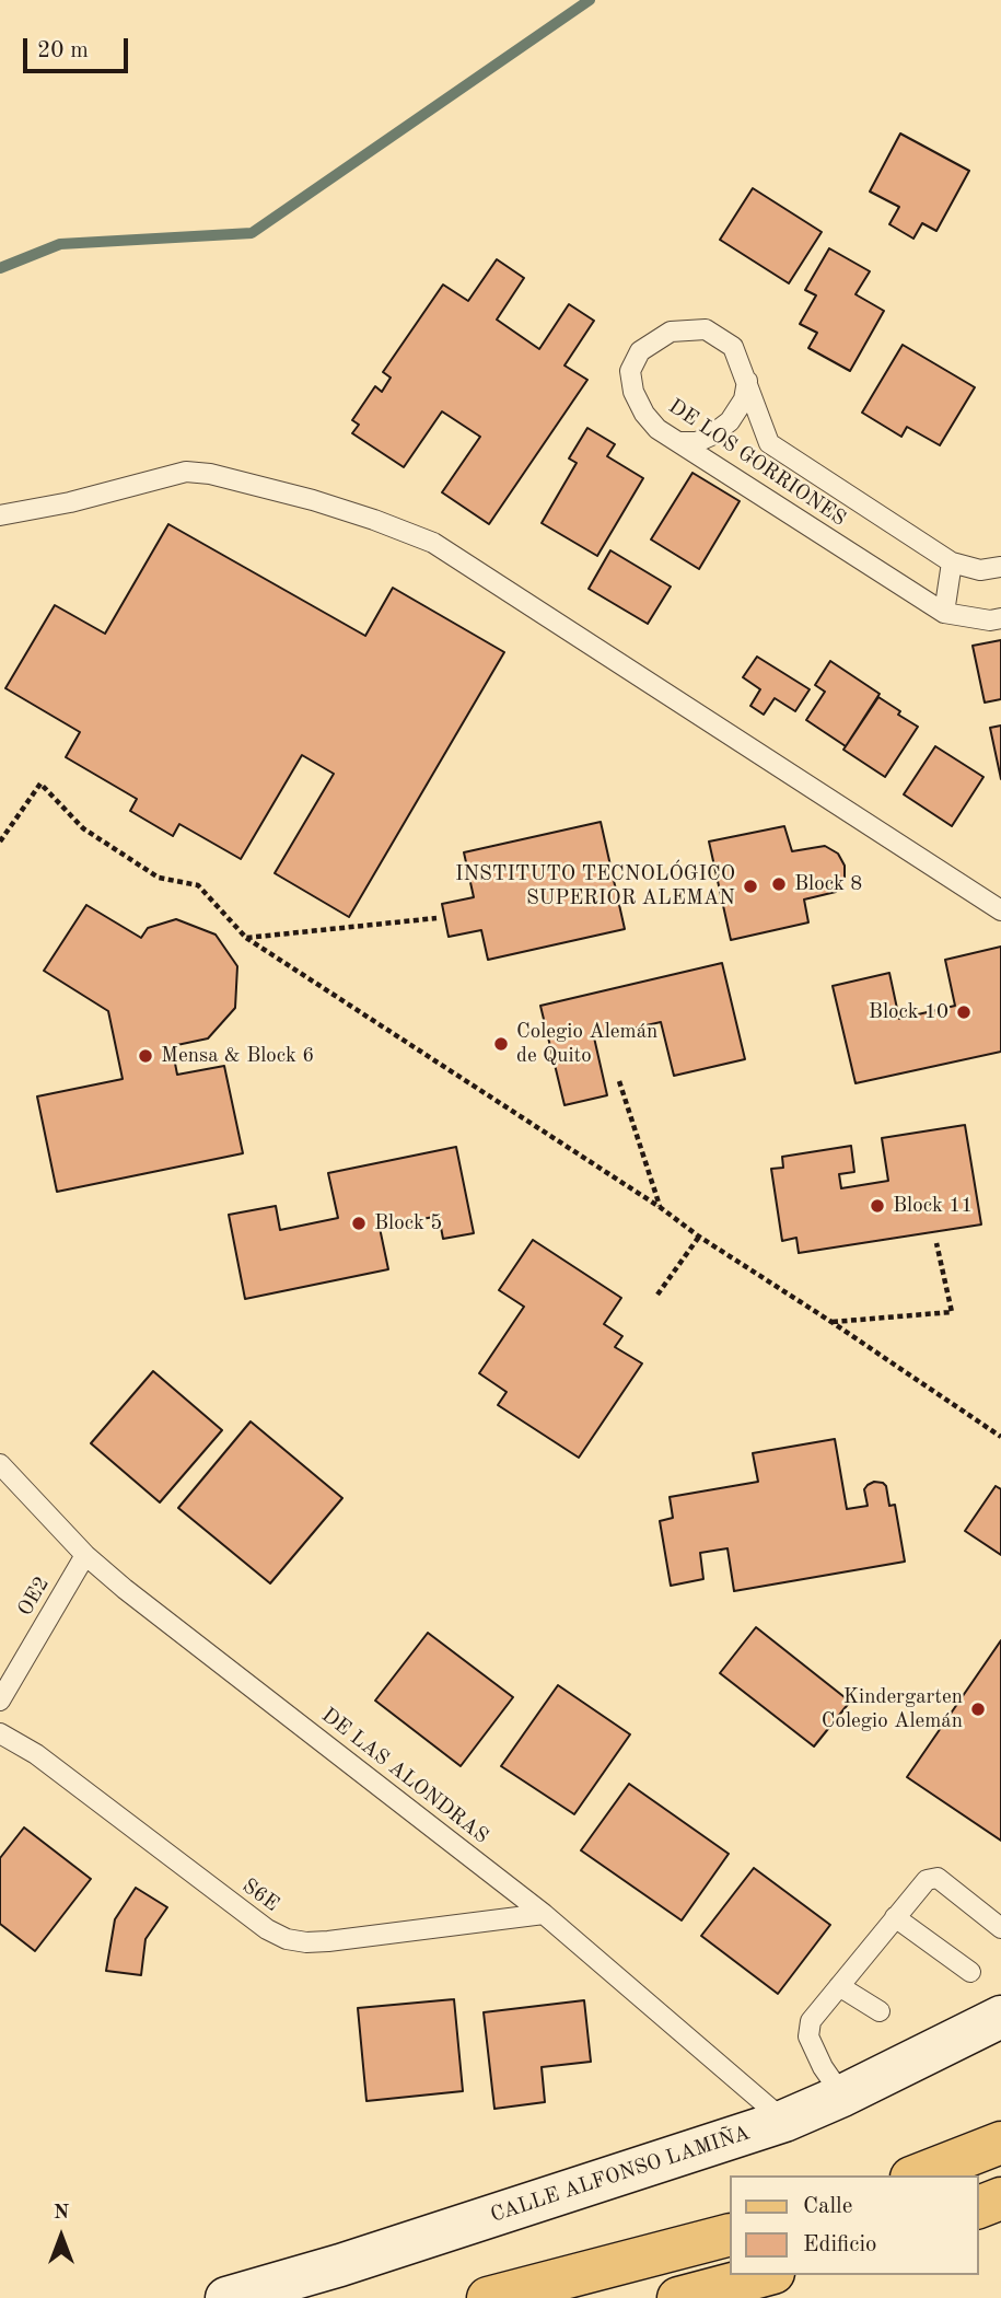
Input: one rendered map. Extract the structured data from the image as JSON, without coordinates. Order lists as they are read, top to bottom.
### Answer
{
  "streets": {
    "street": ["CALLE ALFONSO LAMIÑA"],
    "lane": [
      "DE LOS GORRIONES",
      "OE2",
      "DE LAS ALONDRAS",
      "S6E"
    ]
  },
  "crossings": [
    ["OE2", "DE LAS ALONDRAS"],
    ["DE LAS ALONDRAS", "S6E"],
    ["DE LAS ALONDRAS", "CALLE ALFONSO LAMIÑA"]
  ],
  "places": [
    "Block 8",
    "INSTITUTO TECNOLÓGICO SUPERIOR ALEMAN",
    "Block 10",
    "Colegio Alemán de Quito",
    "Mensa & Block 6",
    "Block 11",
    "Block 5",
    "Kindergarten Colegio Alemán"
  ],
  "legend": ["Calle", "Edificio"],
  "scale_bar": "20 m",
  "north": "top"
}
